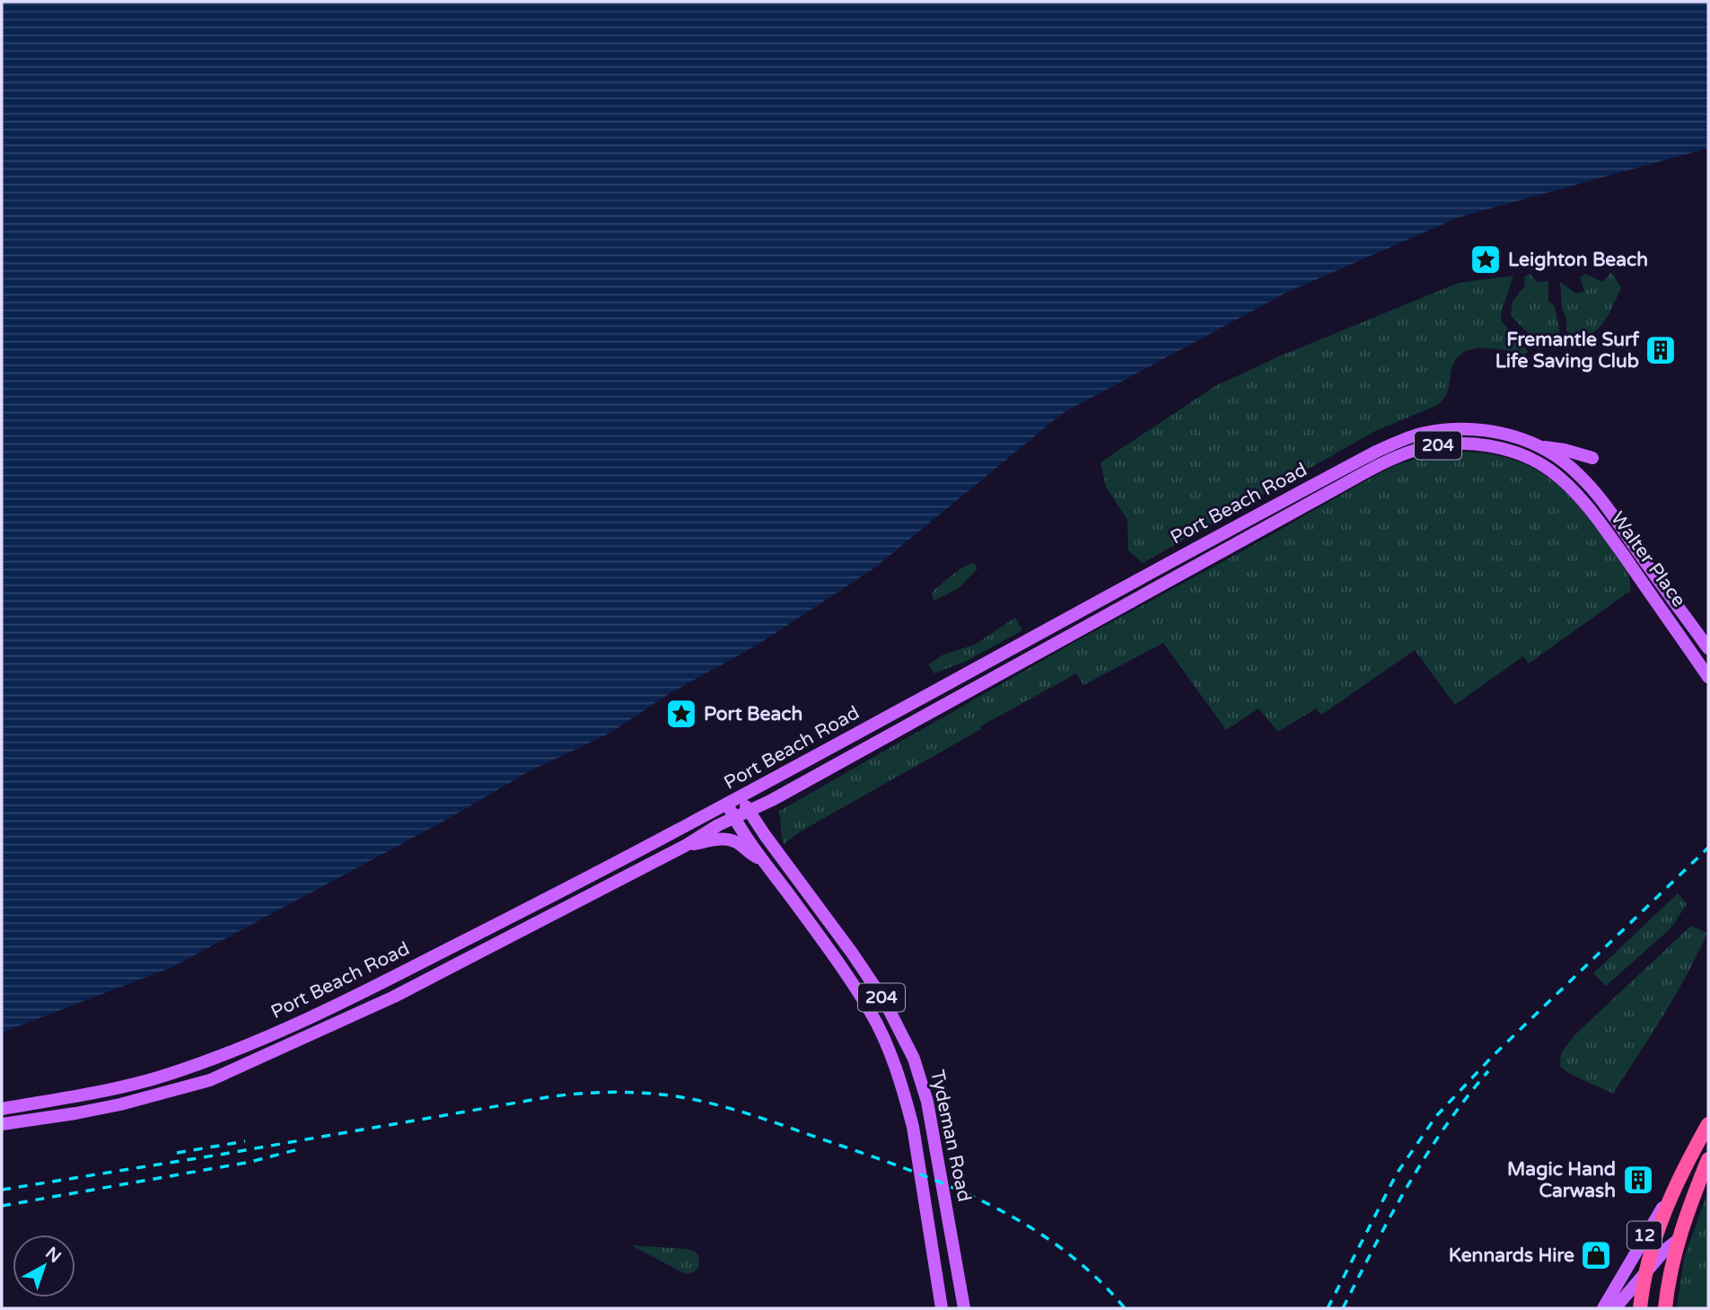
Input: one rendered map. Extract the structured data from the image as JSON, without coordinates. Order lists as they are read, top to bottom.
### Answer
{
  "streets": {
    "main road": [
      "204",
      "Port Beach Road",
      "Walter Place",
      "Tydeman Road",
      "12"
    ]
  },
  "crossings": [
    ["Port Beach Road", "Walter Place"],
    ["Port Beach Road", "Tydeman Road"]
  ],
  "places": {
    "place": ["Leighton Beach", "Port Beach"],
    "building": ["Fremantle Surf Life Saving Club", "Magic Hand Carwash"],
    "shop": ["Kennards Hire"]
  },
  "north": "top right"
}
